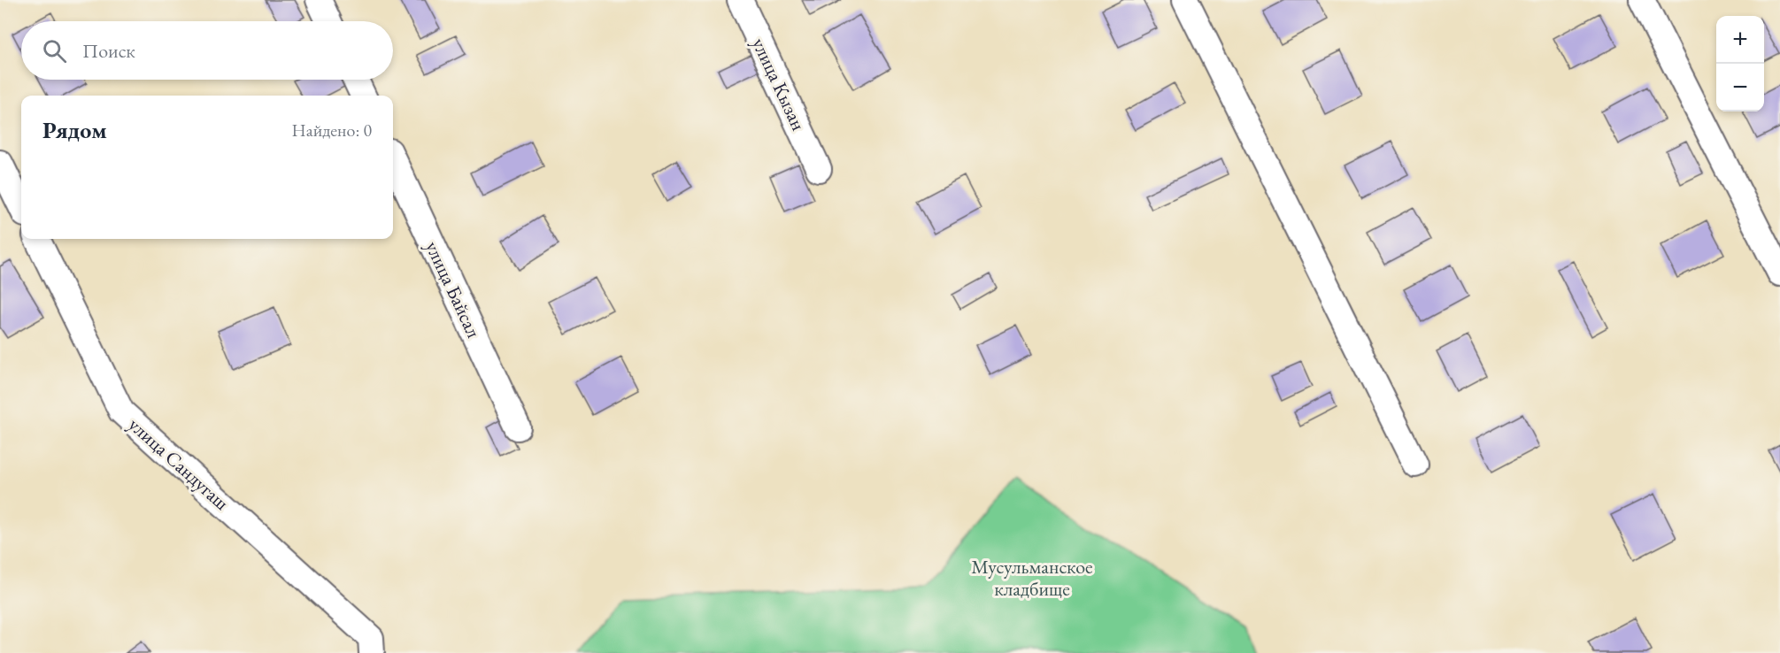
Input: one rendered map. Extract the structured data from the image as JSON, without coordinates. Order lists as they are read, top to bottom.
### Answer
{
  "streets": {
    "street": ["улица Кызан", "улица Байсал", "улица Сандугаш"]
  },
  "parks": ["Мусульманское кладбище"],
  "page": {
    "map_buttons": ["+", "−"],
    "search": "Поиск",
    "heading": ["Рядом", "Найдено: 0"]
  }
}
